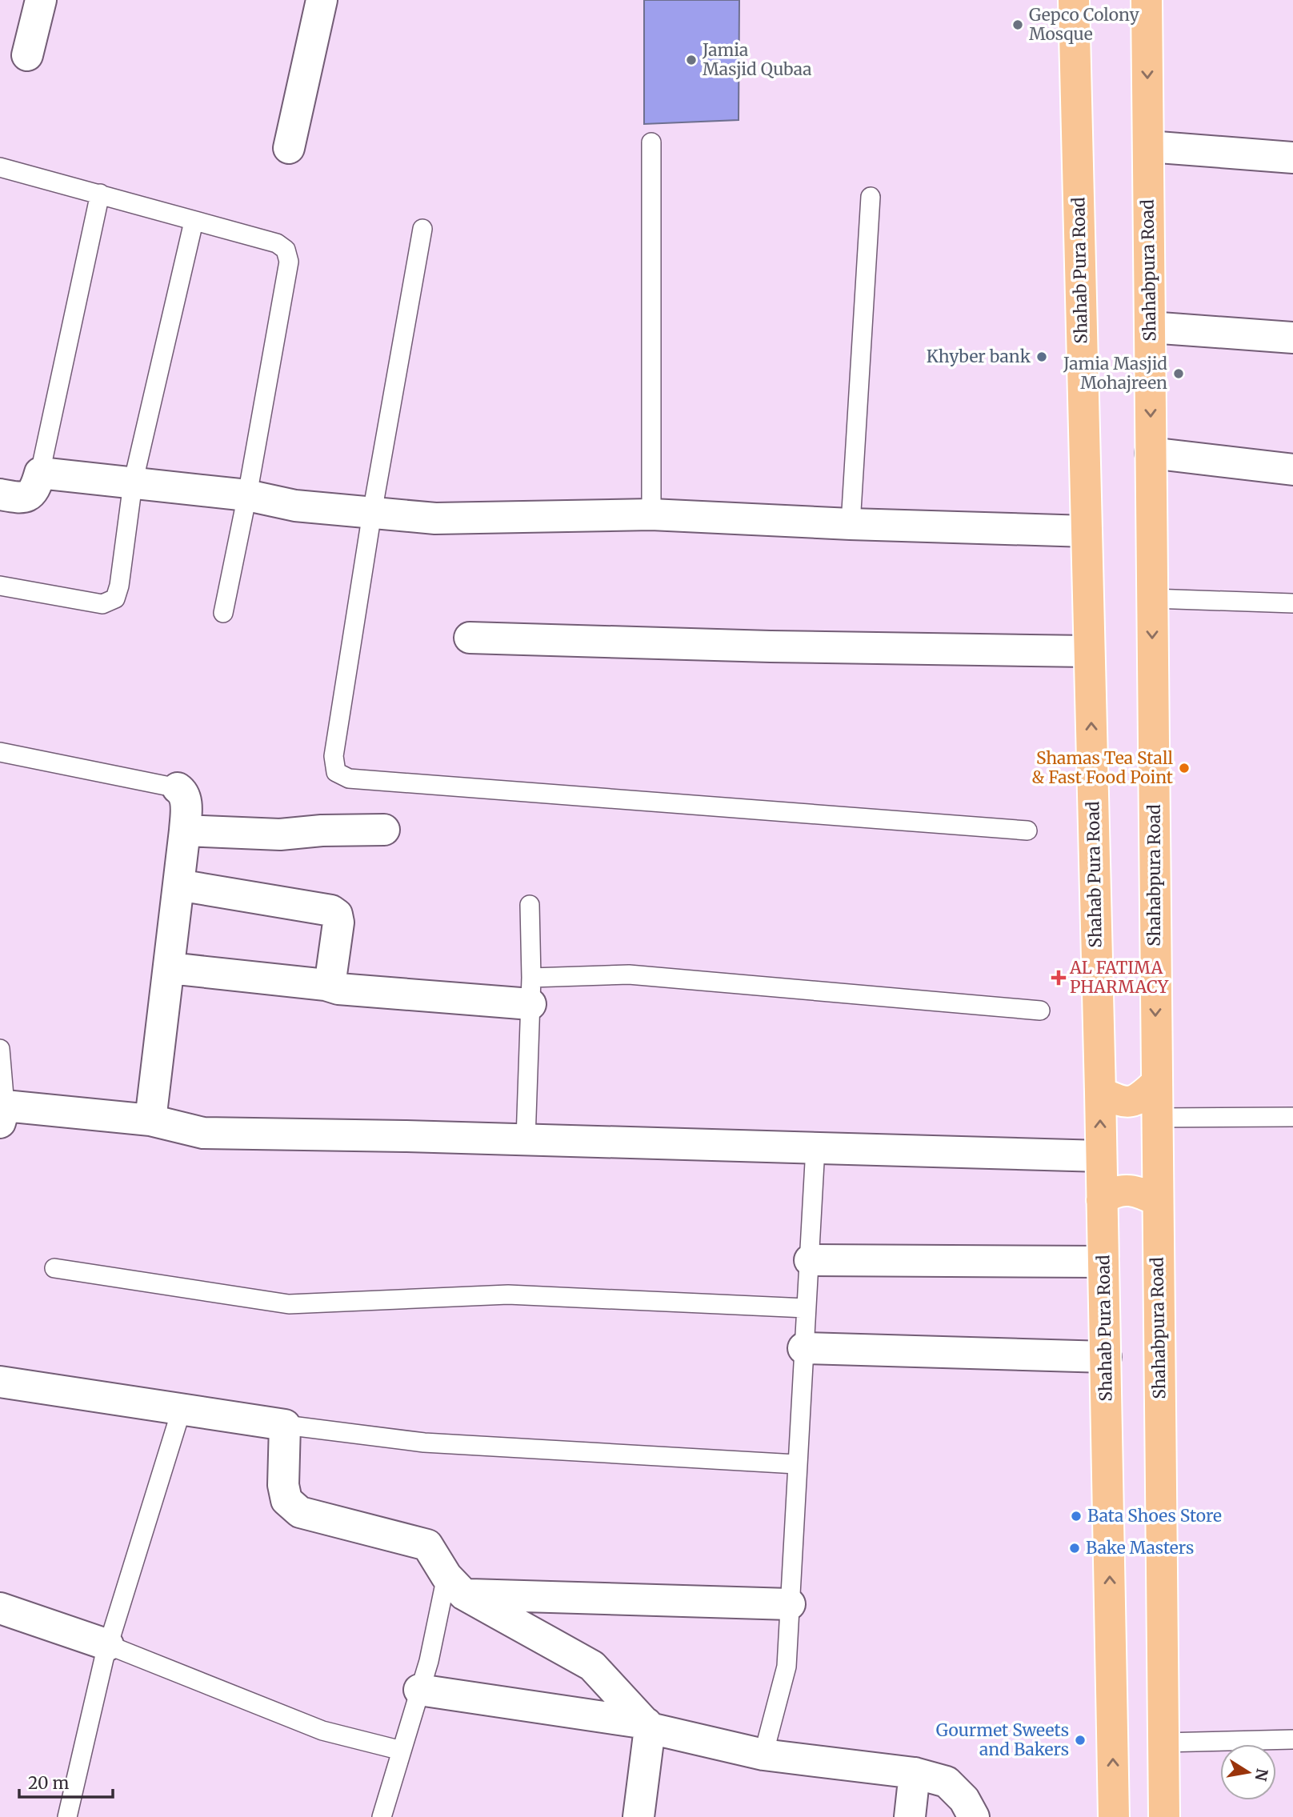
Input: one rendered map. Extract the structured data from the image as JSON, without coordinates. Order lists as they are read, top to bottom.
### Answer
{
  "streets": {
    "main road": ["Shahab Pura Road", "Shahabpura Road"]
  },
  "one_way": ["Shahab Pura Road", "Shahabpura Road"],
  "places": {
    "other": [
      "Gepco Colony Mosque",
      "Jamia Masjid Qubaa",
      "Khyber bank",
      "Jamia Masjid Mohajreen",
      "Shamas Tea Stall & Fast Food Point",
      "Bata Shoes Store",
      "Bake Masters",
      "Gourmet Sweets and Bakers"
    ],
    "health": ["AL FATIMA PHARMACY"]
  },
  "scale_bar": "20 m",
  "north": "right"
}
